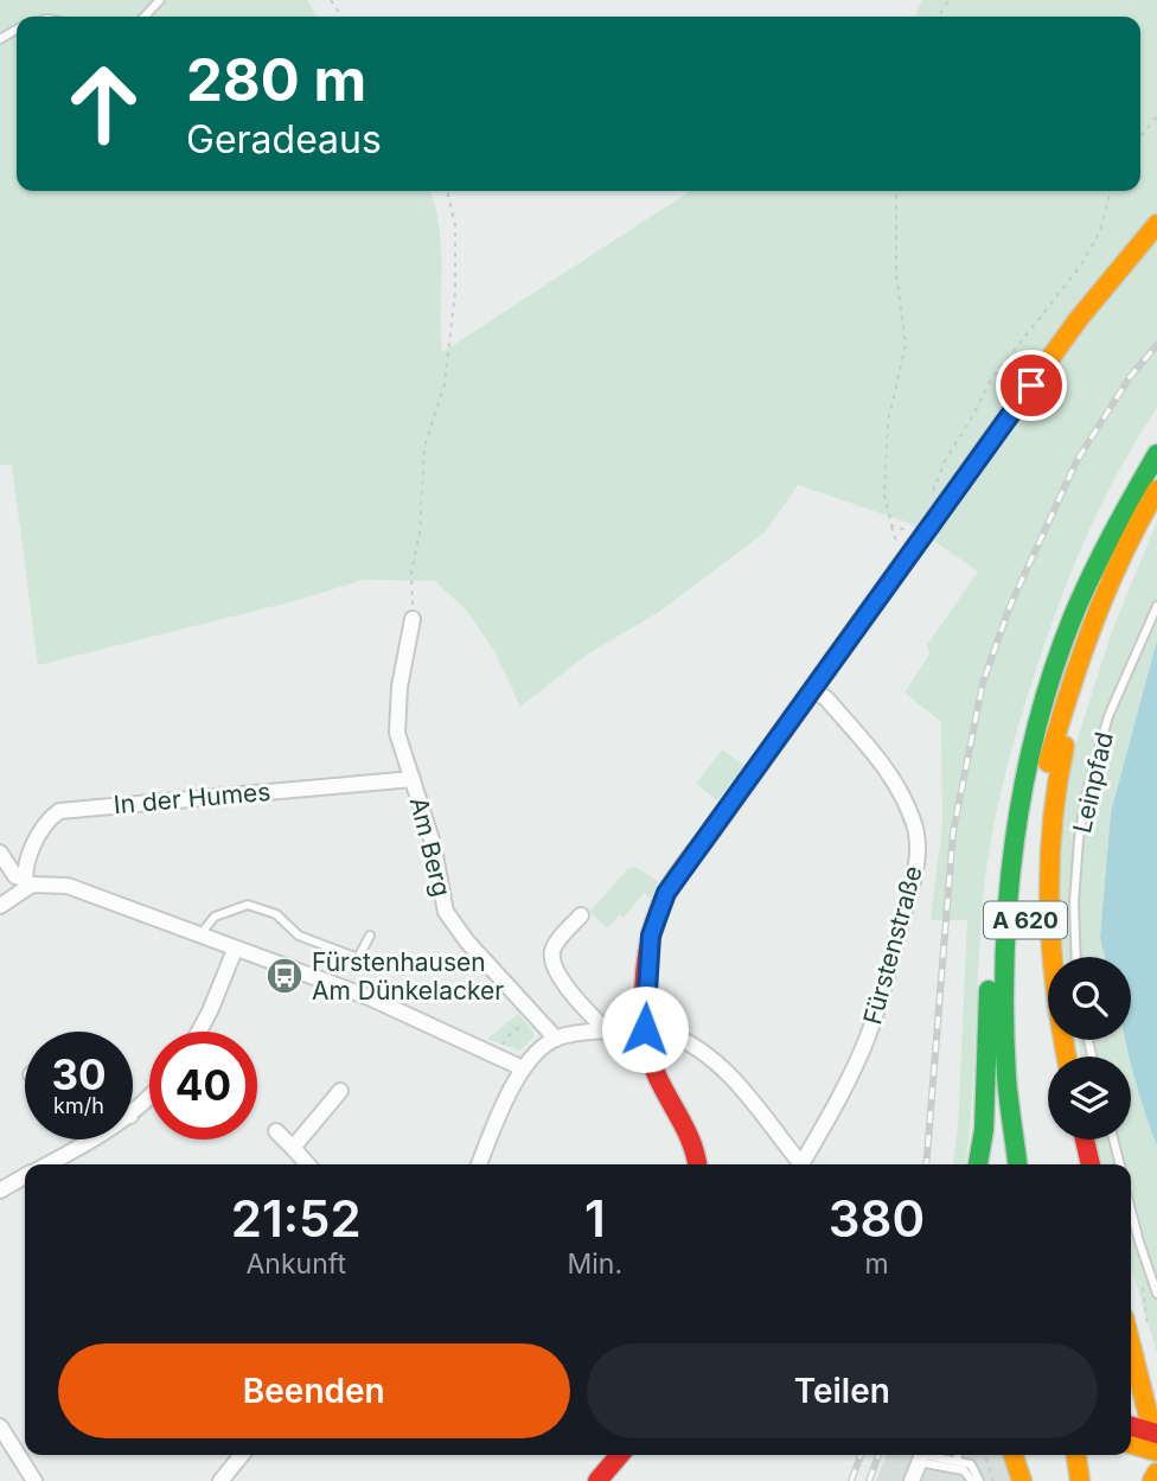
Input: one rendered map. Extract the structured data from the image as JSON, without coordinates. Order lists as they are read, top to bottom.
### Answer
{
  "streets": {
    "main road": ["A 620"],
    "street": ["In der Humes", "Am Berg", "Fürstenstraße"],
    "lane": ["Leinpfad"]
  },
  "crossings": [
    ["In der Humes", "Am Berg"]
  ],
  "places": {
    "bus stop": ["Fürstenhausen Am Dünkelacker"]
  },
  "page": {
    "turn": ["280 m", "Geradeaus"],
    "speed": "30 km/h",
    "limit": "40",
    "eta": [
      "21:52",
      "Ankunft",
      "1",
      "Min.",
      "380",
      "m"
    ],
    "buttons": ["Beenden", "Teilen"]
  }
}
